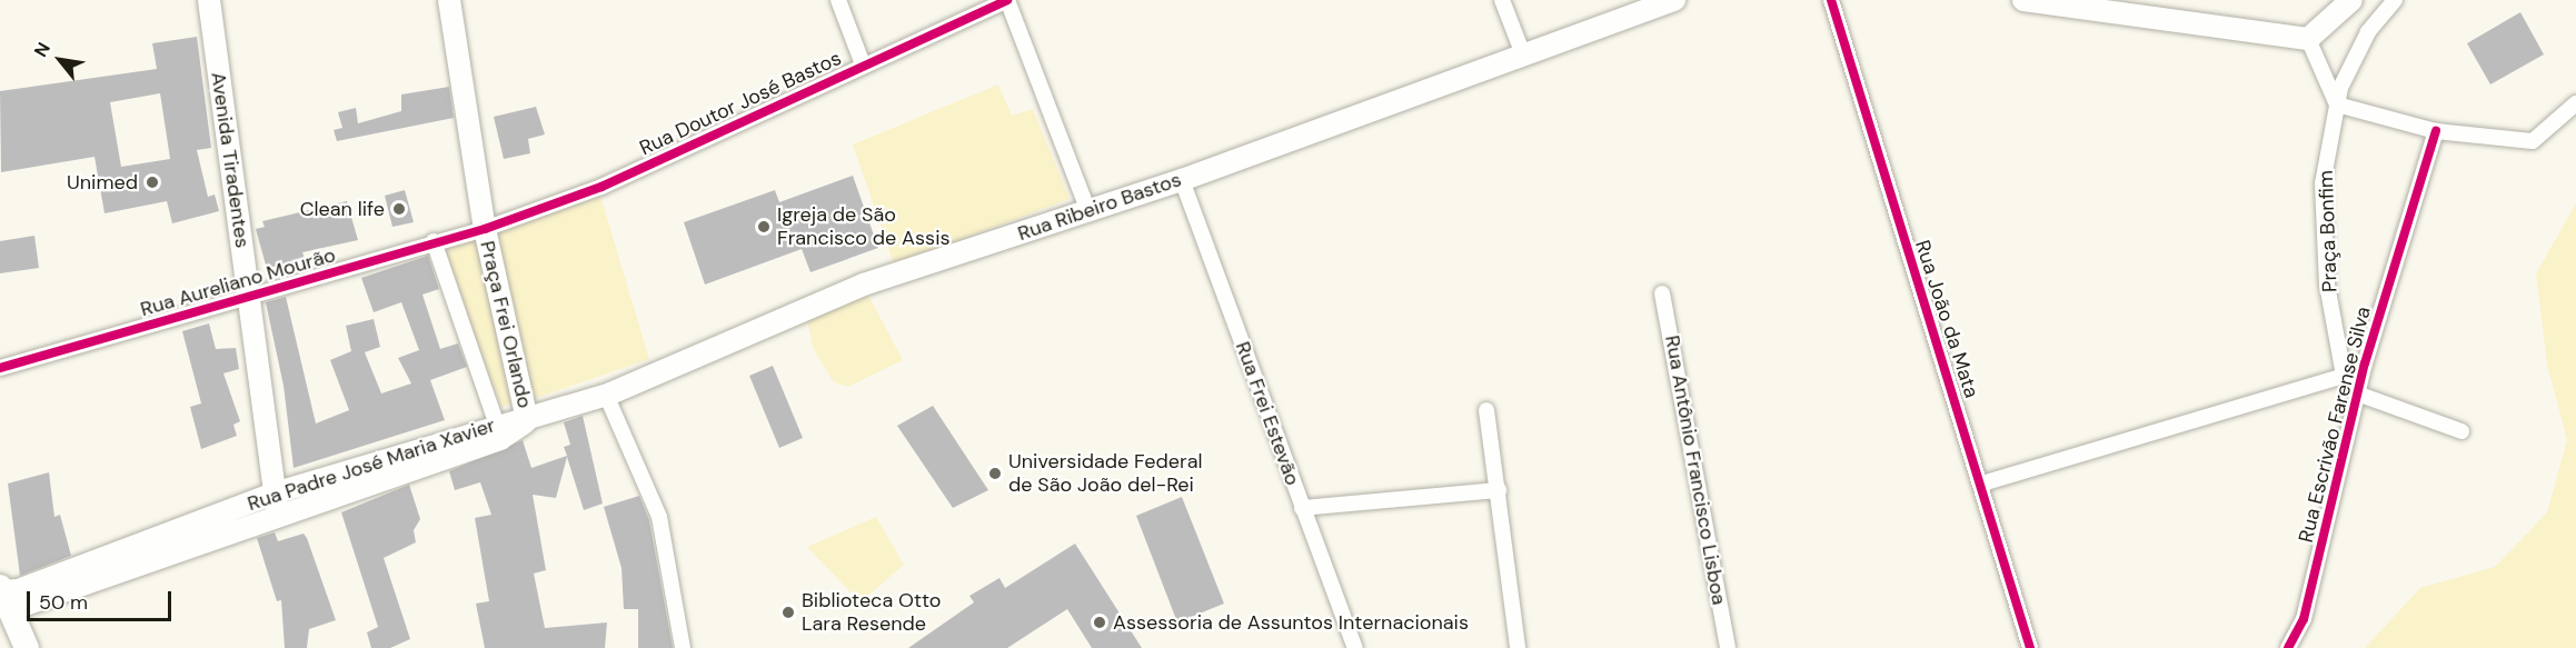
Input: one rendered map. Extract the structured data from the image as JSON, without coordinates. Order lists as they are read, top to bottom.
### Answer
{
  "streets": {
    "main road": [
      "Avenida Tiradentes",
      "Rua Ribeiro Bastos",
      "Praça Frei Orlando",
      "Rua Padre José Maria Xavier"
    ],
    "street": [
      "Rua Doutor José Bastos",
      "Praça Bonfim",
      "Rua Aureliano Mourão",
      "Rua João da Mata",
      "Rua Frei Estevão",
      "Rua Escrivão Farense Silva",
      "Rua Antônio Francisco Lisboa"
    ]
  },
  "crossings": [
    ["Rua Doutor José Bastos", "Rua Aureliano Mourão"],
    ["Rua Doutor José Bastos", "Praça Frei Orlando"],
    ["Avenida Tiradentes", "Rua Aureliano Mourão"],
    ["Avenida Tiradentes", "Rua Padre José Maria Xavier"],
    ["Rua Ribeiro Bastos", "Praça Frei Orlando"],
    ["Rua Ribeiro Bastos", "Rua Frei Estevão"],
    ["Rua Ribeiro Bastos", "Rua Padre José Maria Xavier"],
    ["Praça Bonfim", "Rua Escrivão Farense Silva"],
    ["Rua Aureliano Mourão", "Praça Frei Orlando"],
    ["Praça Frei Orlando", "Rua Padre José Maria Xavier"]
  ],
  "places": [
    "Unimed",
    "Clean life",
    "Igreja de São Francisco de Assis",
    "Universidade Federal de São João del-Rei",
    "Biblioteca Otto Lara Resende",
    "Assessoria de Assuntos Internacionais"
  ],
  "scale_bar": "50 m",
  "north": "top left"
}
